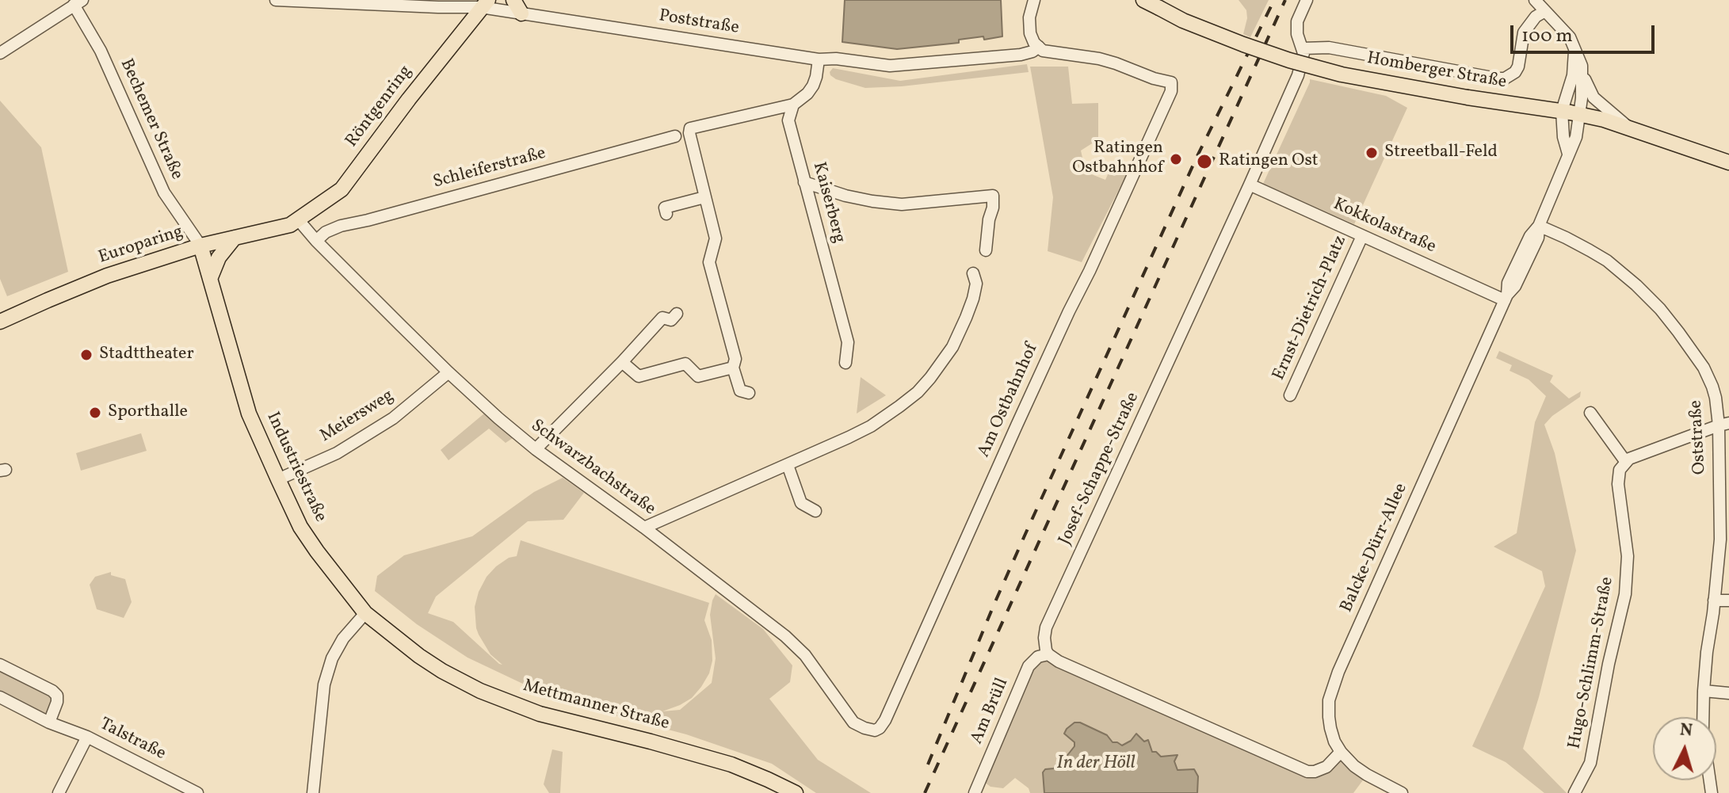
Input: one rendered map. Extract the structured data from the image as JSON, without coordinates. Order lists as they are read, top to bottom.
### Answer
{
  "streets": {
    "main road": [
      "Homberger Straße",
      "Röntgenring",
      "Europaring",
      "Industriestraße",
      "Mettmanner Straße"
    ],
    "street": [
      "Poststraße",
      "Bechemer Straße",
      "Schleiferstraße",
      "Kaiserberg",
      "Kokkolastraße",
      "Ernst-Dietrich-Platz",
      "Am Ostbahnhof",
      "Meiersweg",
      "Oststraße",
      "Schwarzbachstraße",
      "Josef-Schappe-Straße",
      "Balcke-Dürr-Allee",
      "Hugo-Schlimm-Straße",
      "Am Brüll",
      "Talstraße"
    ]
  },
  "crossings": [
    ["Poststraße", "Röntgenring"],
    ["Poststraße", "Am Ostbahnhof"],
    ["Homberger Straße", "Josef-Schappe-Straße"],
    ["Homberger Straße", "Balcke-Dürr-Allee"],
    ["Röntgenring", "Europaring"],
    ["Röntgenring", "Schwarzbachstraße"],
    ["Bechemer Straße", "Europaring"],
    ["Bechemer Straße", "Industriestraße"],
    ["Schleiferstraße", "Schwarzbachstraße"],
    ["Kokkolastraße", "Ernst-Dietrich-Platz"],
    ["Kokkolastraße", "Josef-Schappe-Straße"],
    ["Kokkolastraße", "Balcke-Dürr-Allee"],
    ["Europaring", "Industriestraße"],
    ["Europaring", "Schwarzbachstraße"],
    ["Am Ostbahnhof", "Schwarzbachstraße"],
    ["Meiersweg", "Industriestraße"],
    ["Meiersweg", "Schwarzbachstraße"],
    ["Oststraße", "Balcke-Dürr-Allee"],
    ["Industriestraße", "Mettmanner Straße"],
    ["Josef-Schappe-Straße", "Am Brüll"]
  ],
  "water": ["In der Höll"],
  "places": [
    "Streetball-Feld",
    "Ratingen Ostbahnhof",
    "Ratingen Ost",
    "Stadttheater",
    "Sporthalle"
  ],
  "scale_bar": "100 m",
  "north": "top"
}
